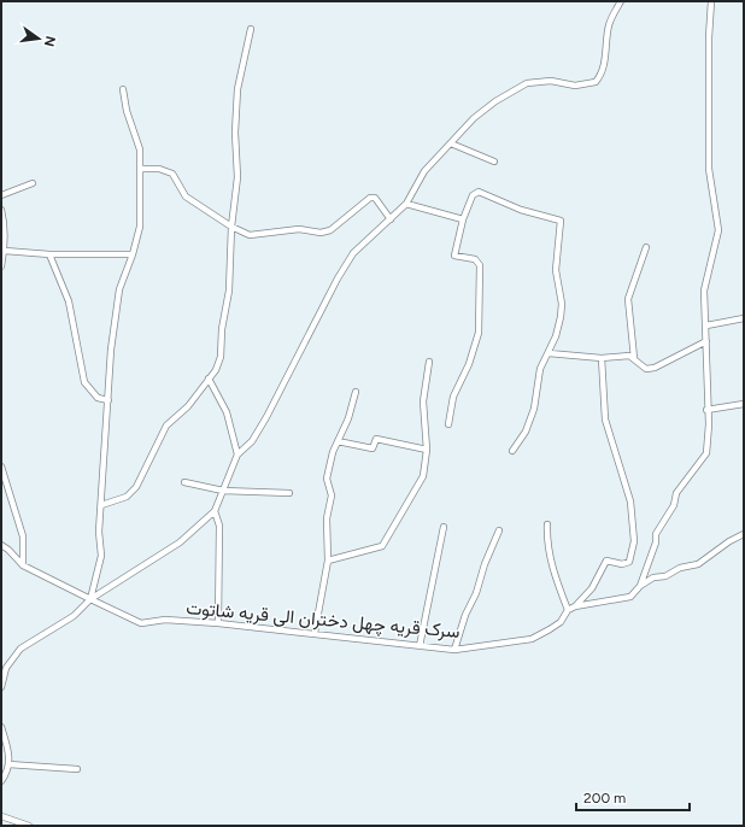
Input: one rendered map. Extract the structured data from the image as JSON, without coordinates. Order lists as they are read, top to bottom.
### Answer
{
  "streets": {
    "street": ["سرک قریه چهل دختران الی قریه شاتوت"]
  },
  "scale_bar": "200 m",
  "north": "right"
}
